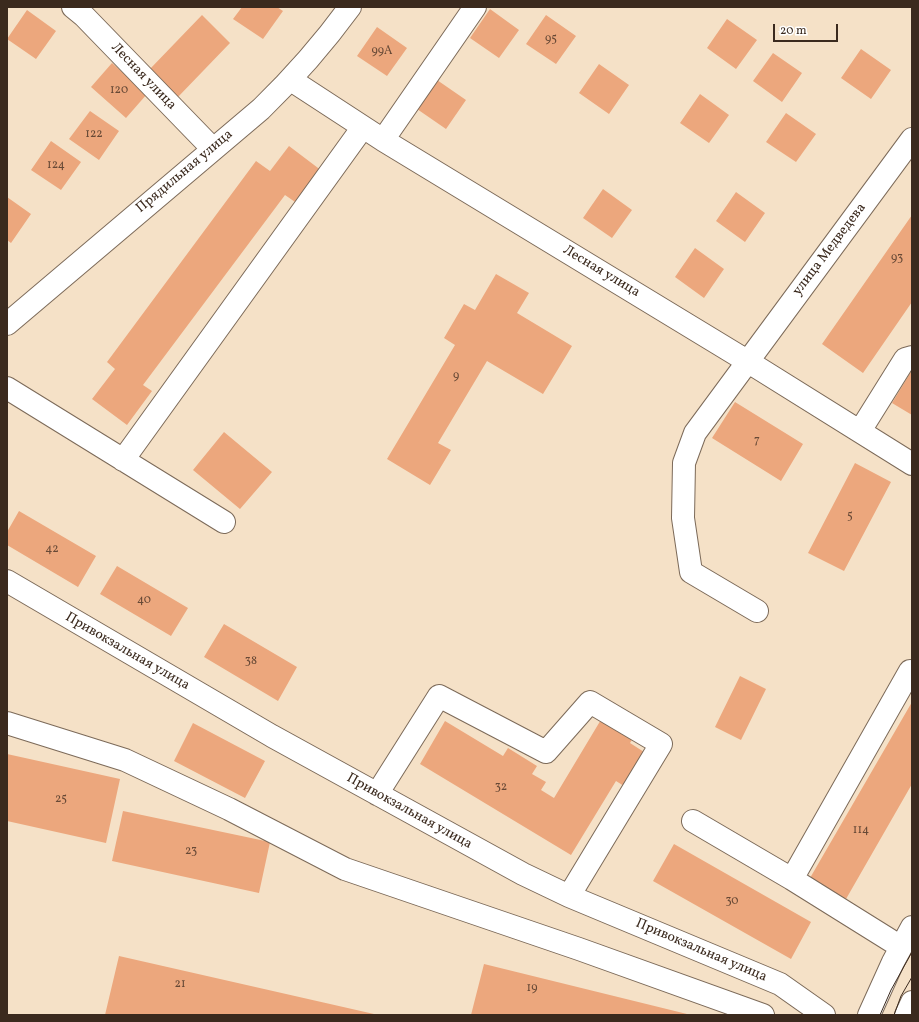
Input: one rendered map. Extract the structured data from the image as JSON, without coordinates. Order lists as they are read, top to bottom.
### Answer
{
  "streets": {
    "street": [
      "Лесная улица",
      "Прядильная улица",
      "улица Медведева",
      "Привокзальная улица"
    ]
  },
  "crossings": [
    ["Лесная улица", "Прядильная улица"],
    ["Лесная улица", "улица Медведева"]
  ],
  "house_numbers": [
    "95",
    "99А",
    "120",
    "122",
    "124",
    "93",
    "9",
    "7",
    "5",
    "42",
    "40",
    "38",
    "32",
    "25",
    "114",
    "23",
    "30",
    "21",
    "19"
  ],
  "scale_bar": "20 m"
}
